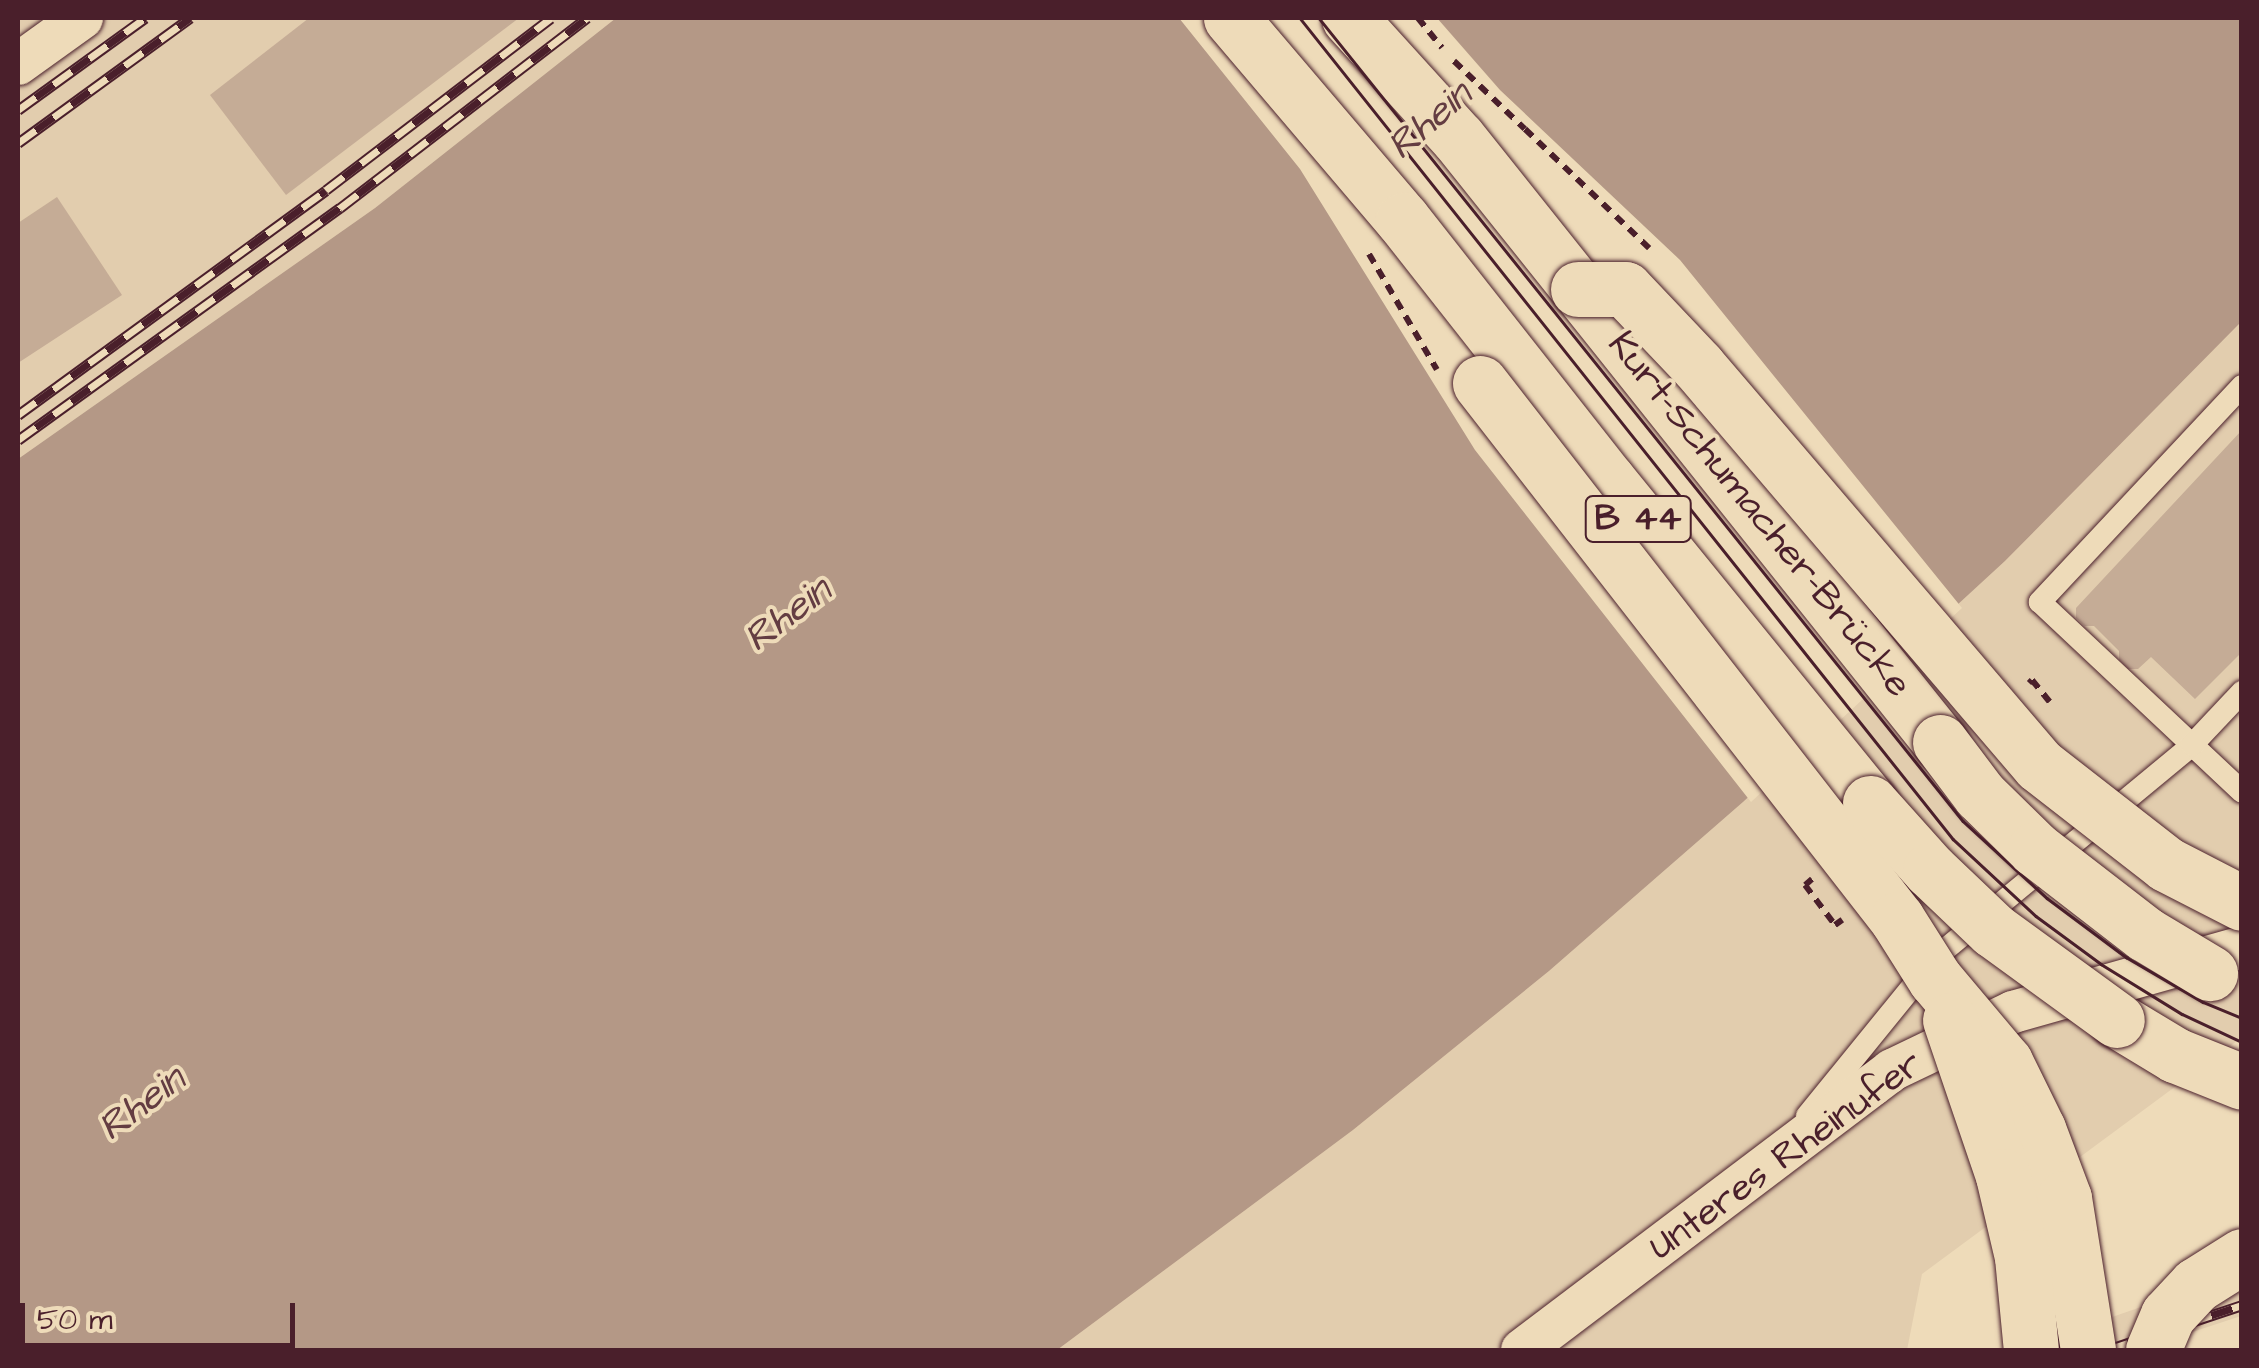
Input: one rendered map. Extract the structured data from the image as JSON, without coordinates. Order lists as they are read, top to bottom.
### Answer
{
  "streets": {
    "highway": ["Kurt-Schumacher-Brücke", "B 44"],
    "street": ["Unteres Rheinufer"]
  },
  "crossings": [
    ["Kurt-Schumacher-Brücke", "B 44"]
  ],
  "water": ["Rhein"],
  "scale_bar": "50 m"
}
